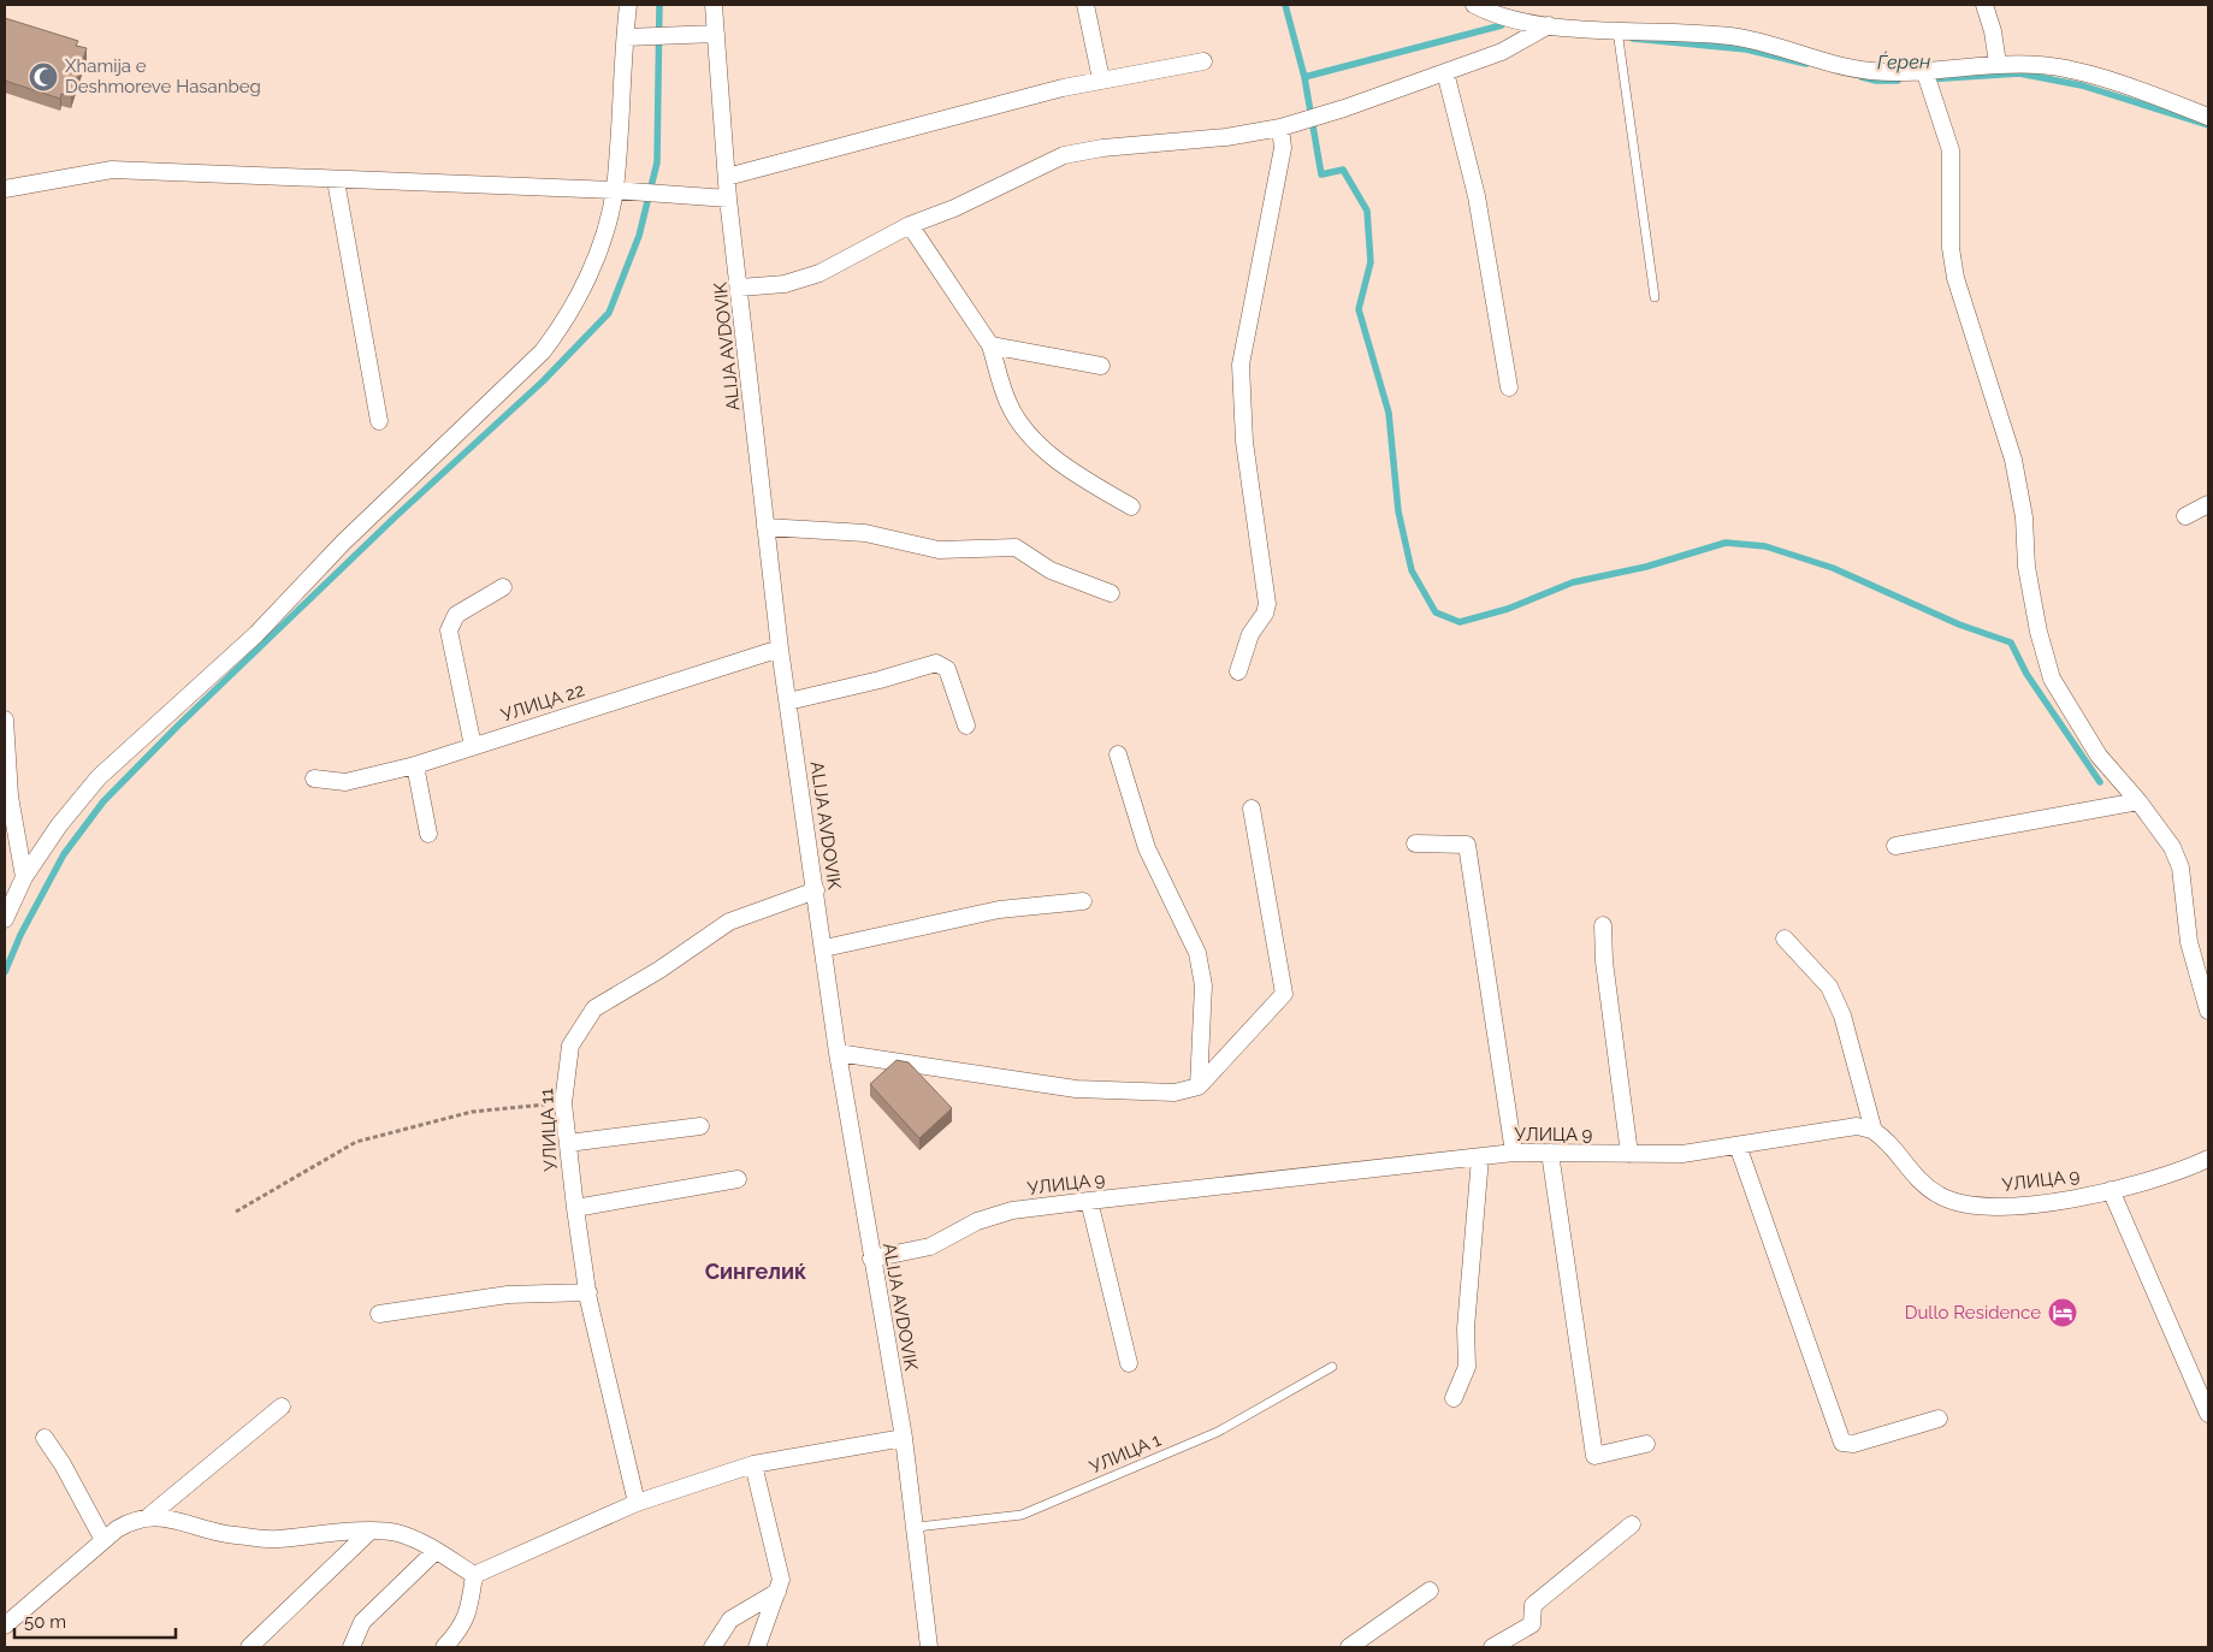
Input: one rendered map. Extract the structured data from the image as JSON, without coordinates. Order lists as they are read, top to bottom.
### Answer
{
  "streets": {
    "street": [
      "ALIJA AVDOVIK",
      "УЛИЦА 22",
      "УЛИЦА 11",
      "УЛИЦА 9"
    ],
    "lane": ["УЛИЦА 1"]
  },
  "crossings": [
    ["ALIJA AVDOVIK", "УЛИЦА 22"],
    ["ALIJA AVDOVIK", "УЛИЦА 11"],
    ["ALIJA AVDOVIK", "УЛИЦА 9"],
    ["ALIJA AVDOVIK", "УЛИЦА 1"]
  ],
  "districts": ["Сингелиќ"],
  "water": ["Ѓерен"],
  "places": {
    "mosque": ["Xhamija e Deshmoreve Hasanbeg"],
    "hotel": ["Dullo Residence"]
  },
  "scale_bar": "50 m"
}
